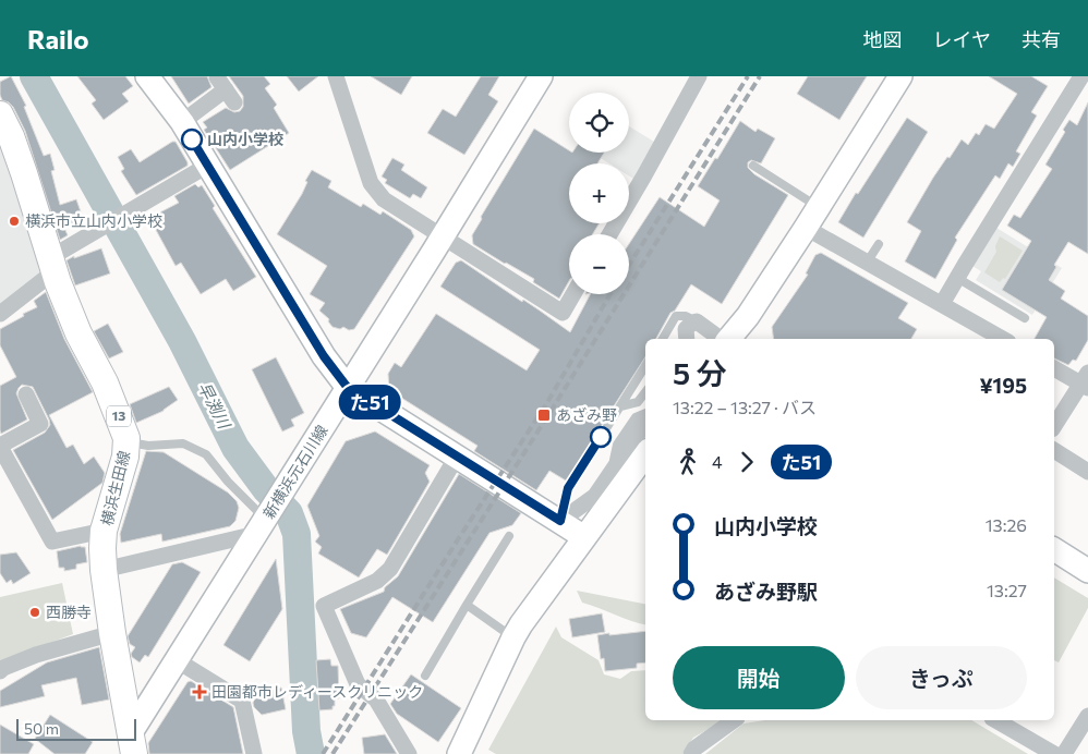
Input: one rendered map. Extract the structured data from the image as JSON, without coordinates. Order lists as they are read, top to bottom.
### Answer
{
  "streets": {
    "main road": ["13", "横浜生田線"],
    "street": ["新横浜元石川線"]
  },
  "crossings": [
    ["新横浜元石川線", "横浜生田線"]
  ],
  "water": ["早渕川"],
  "places": {
    "other": ["山内小学校", "横浜市立山内小学校", "西勝寺"],
    "transit": ["あざみ野"],
    "health": ["田園都市レディースクリニック"]
  },
  "lines": ["bus line た51"],
  "scale_bar": "50 m",
  "page": {
    "header": "Railo",
    "nav": ["地図", "レイヤ", "共有"],
    "on_map": "た51",
    "map_buttons": ["+", "−"],
    "heading": ["5 分", "13:22 – 13:27 · バス", "¥195"],
    "legs": ["4", "た51"],
    "list": [
      {
        "name": "山内小学校",
        "value": "13:26"
      },
      {
        "name": "あざみ野駅",
        "value": "13:27"
      }
    ],
    "buttons": ["開始", "きっぷ"],
    "scale": "50 m"
  }
}
